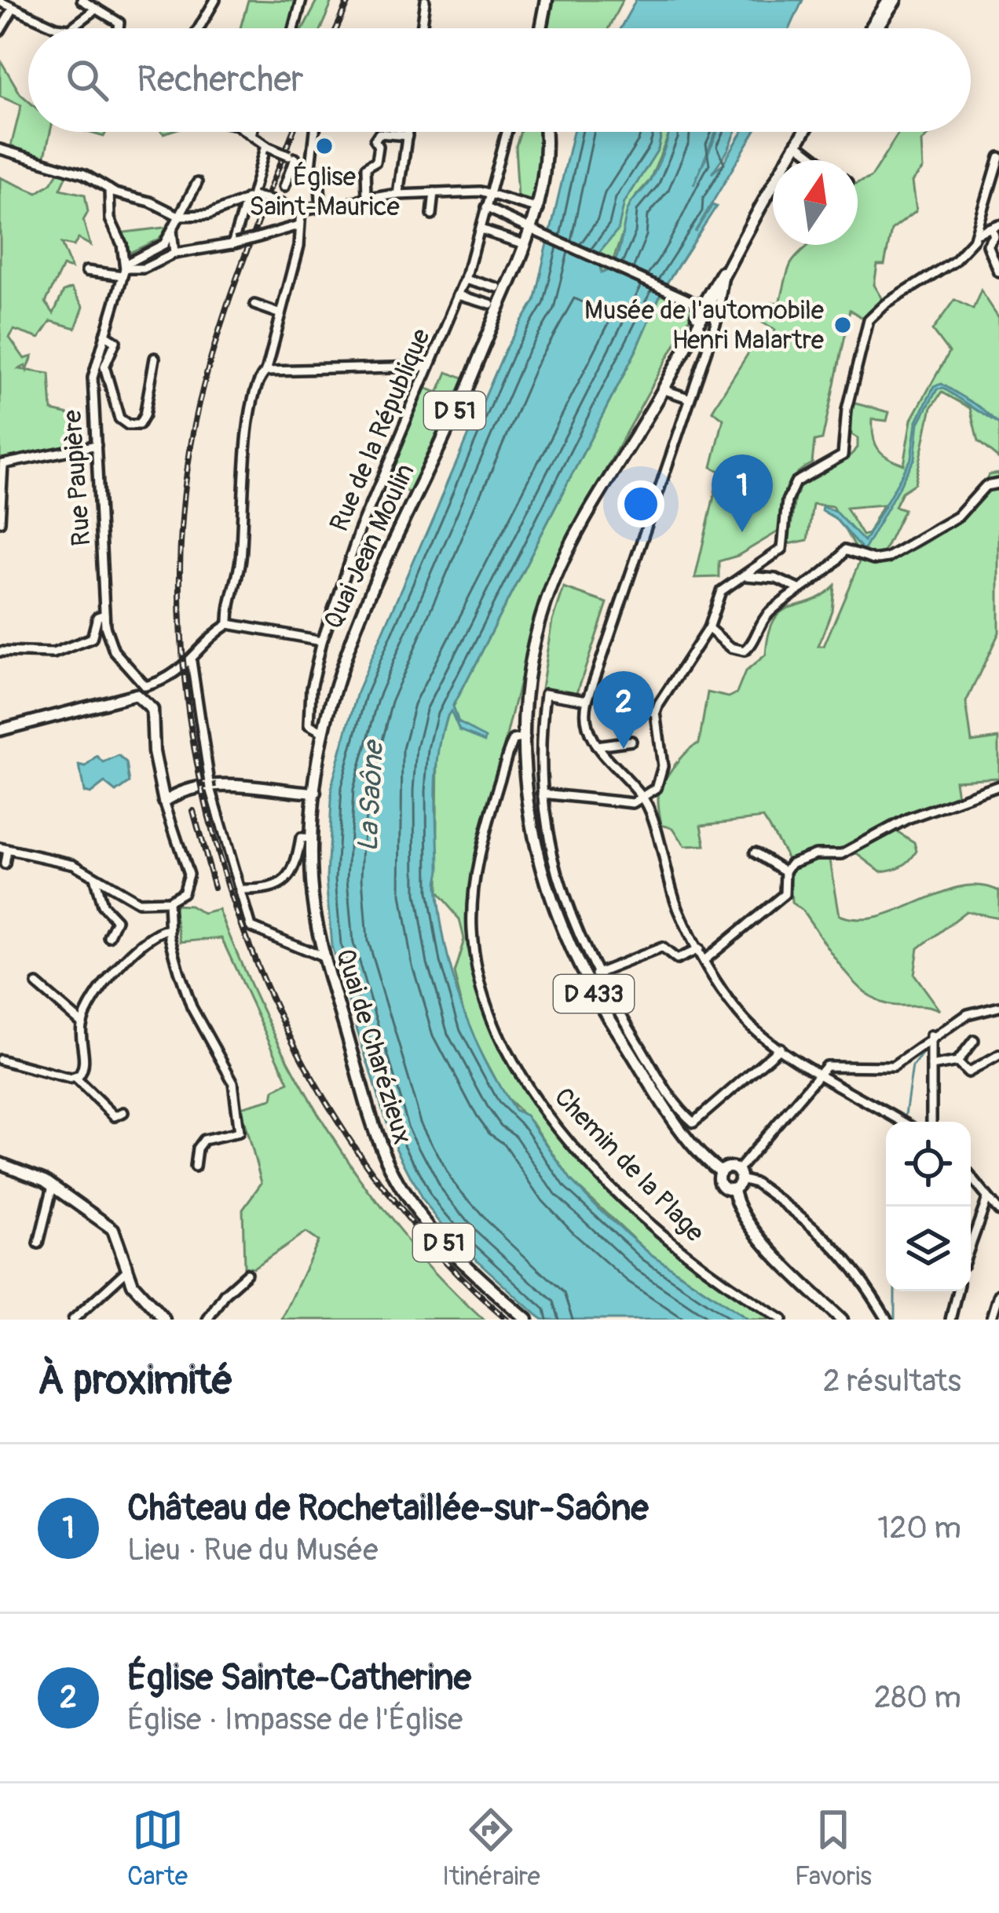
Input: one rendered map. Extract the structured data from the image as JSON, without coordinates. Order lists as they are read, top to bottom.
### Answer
{
  "streets": {
    "main road": [
      "D 51",
      "Quai Jean Moulin",
      "D 433",
      "Quai de Charézieux"
    ],
    "street": ["Rue de la République", "Rue Paupière", "Chemin de la Plage"]
  },
  "crossings": [
    ["D 51", "Quai Jean Moulin"],
    ["Rue de la République", "Quai Jean Moulin"],
    ["Rue de la République", "Quai de Charézieux"],
    ["Quai Jean Moulin", "Quai de Charézieux"],
    ["D 433", "Chemin de la Plage"]
  ],
  "water": ["La Saône"],
  "places": ["Église Saint-Maurice", "Musée de l'automobile Henri Malartre"],
  "north": "top",
  "page": {
    "search": "Rechercher",
    "pins": ["1", "2"],
    "heading": ["À proximité", "2 résultats"],
    "list": [
      {
        "mark": "1",
        "name": "Château de Rochetaillée-sur-Saône",
        "note": "Lieu · Rue du Musée",
        "value": "120 m"
      },
      {
        "mark": "2",
        "name": "Église Sainte-Catherine",
        "note": "Église · Impasse de l'Église",
        "value": "280 m"
      }
    ],
    "nav": ["Carte", "Itinéraire", "Favoris"]
  }
}
